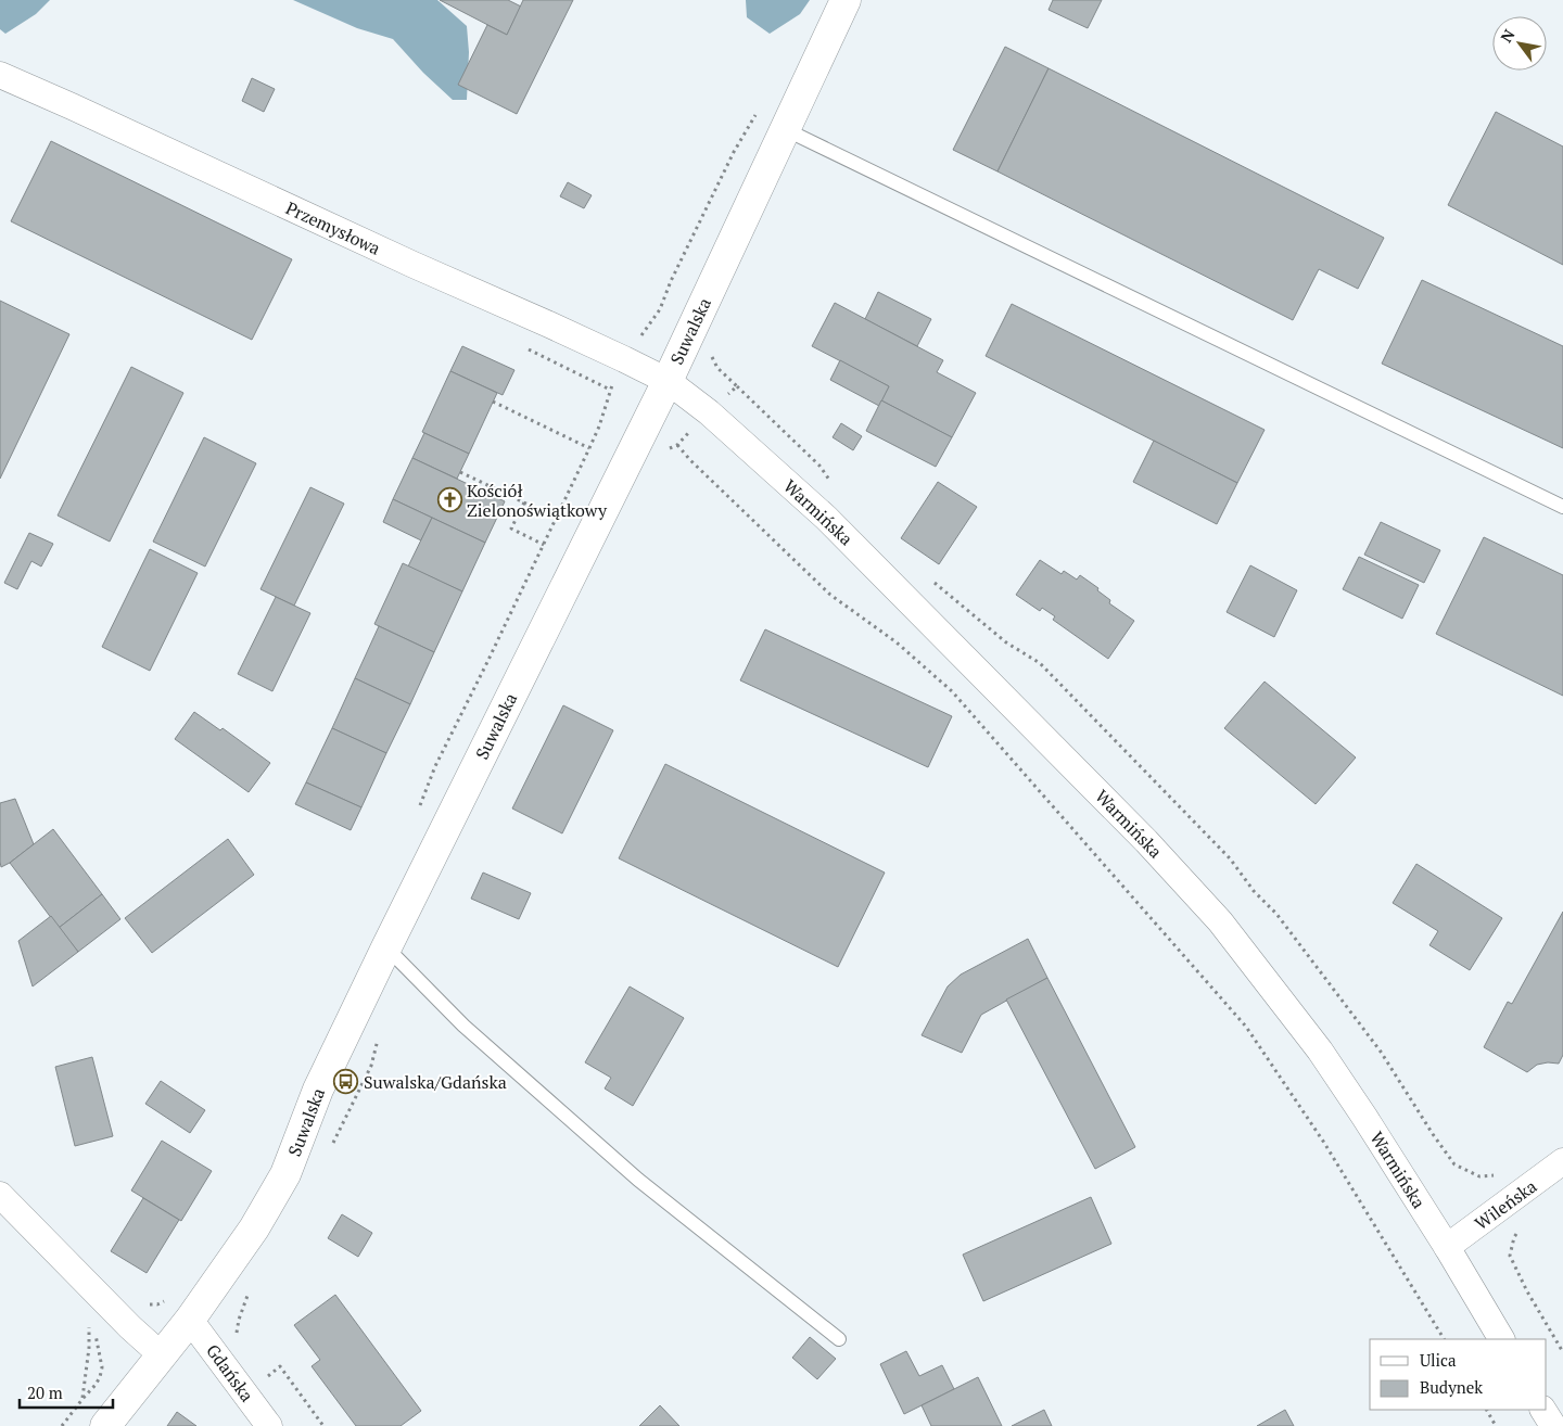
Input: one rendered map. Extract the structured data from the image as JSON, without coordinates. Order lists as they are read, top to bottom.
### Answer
{
  "streets": {
    "street": [
      "Przemysłowa",
      "Suwalska",
      "Warmińska",
      "Wileńska",
      "Gdańska"
    ]
  },
  "crossings": [
    ["Przemysłowa", "Suwalska"],
    ["Przemysłowa", "Warmińska"],
    ["Suwalska", "Warmińska"],
    ["Suwalska", "Gdańska"],
    ["Warmińska", "Wileńska"]
  ],
  "places": {
    "church": ["Kościół Zielonoświątkowy"],
    "bus stop": ["Suwalska/Gdańska"]
  },
  "legend": ["Ulica", "Budynek"],
  "scale_bar": "20 m",
  "north": "top left"
}
